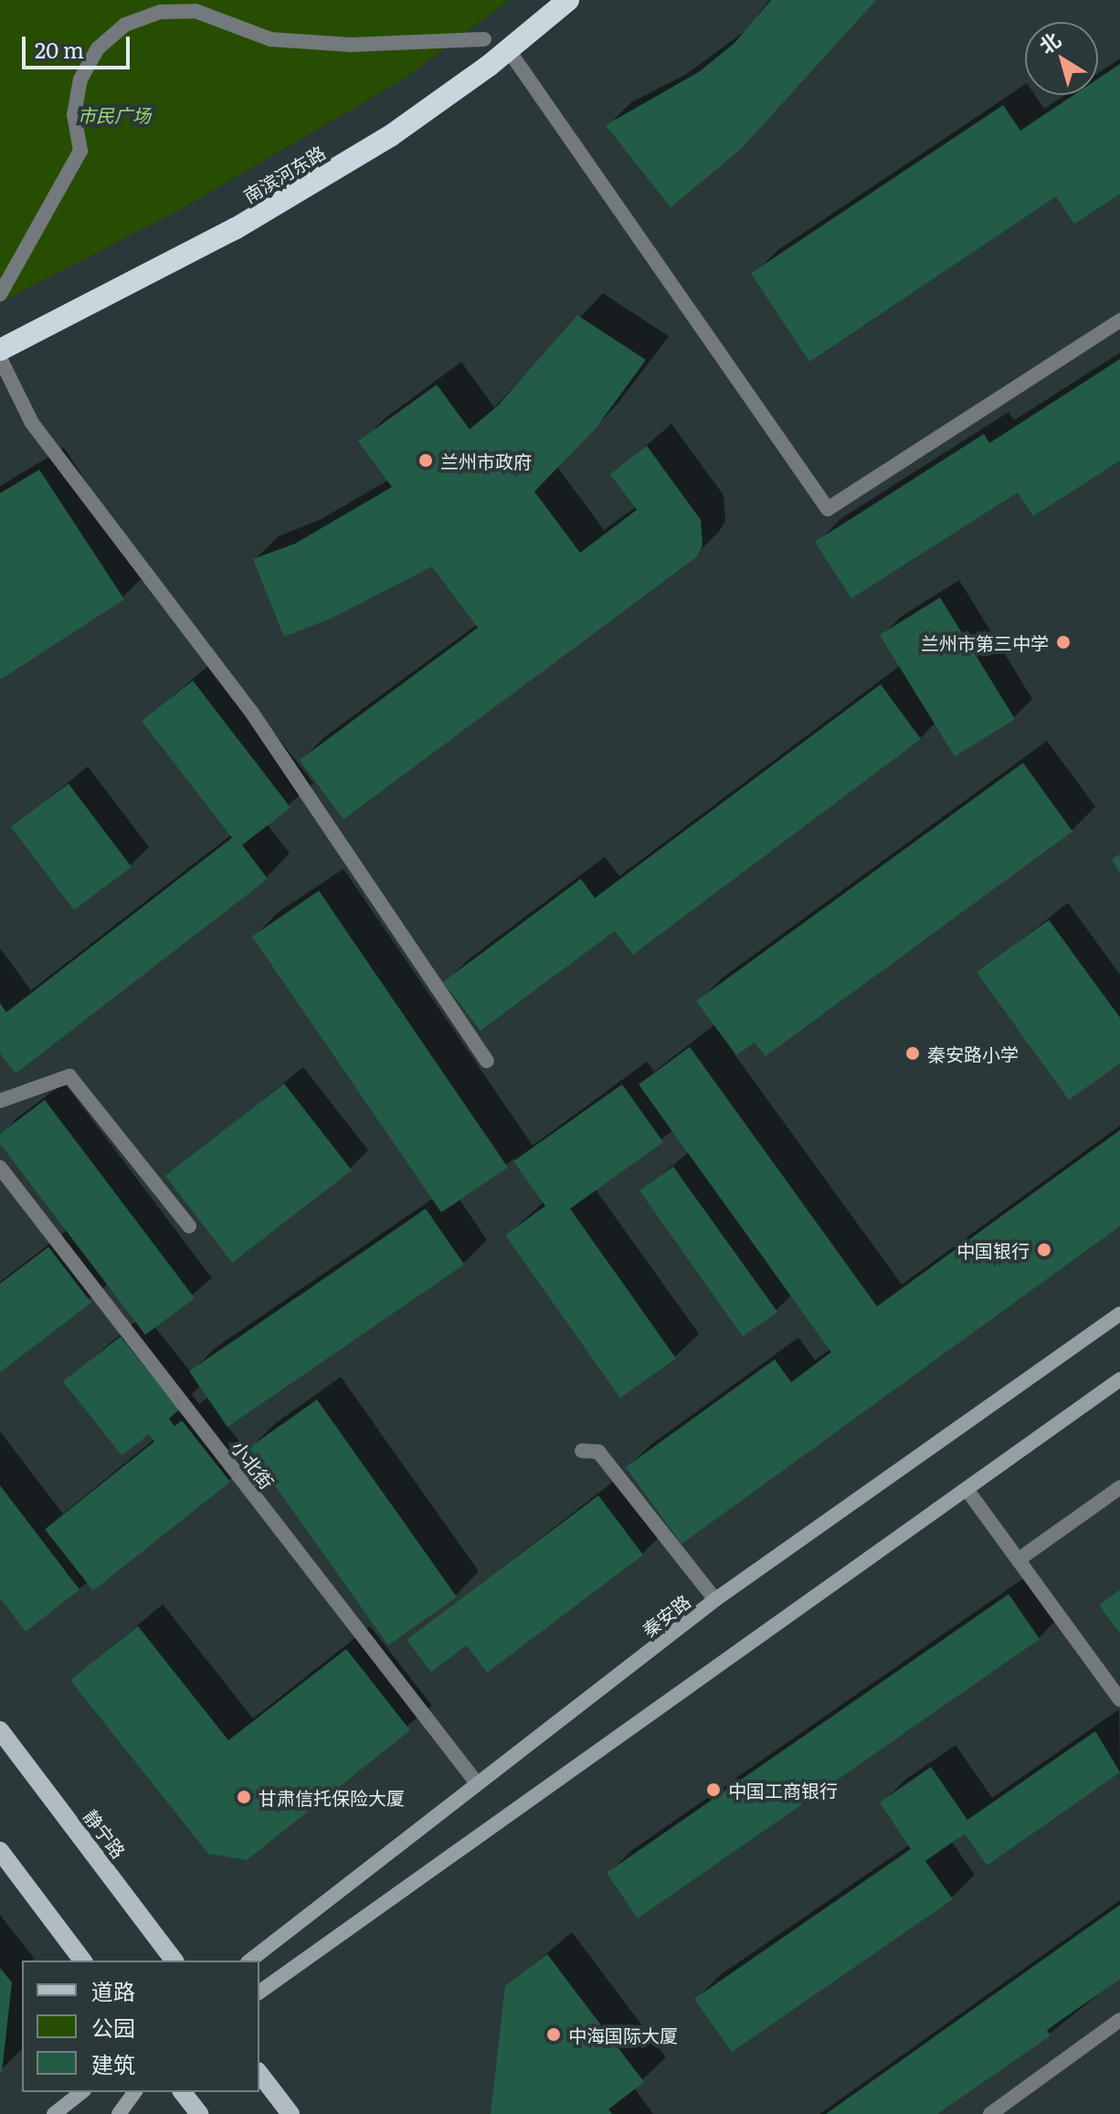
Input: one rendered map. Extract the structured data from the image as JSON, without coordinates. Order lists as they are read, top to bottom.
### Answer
{
  "streets": {
    "highway": ["南滨河东路"],
    "main road": ["秦安路", "静宁路"],
    "street": ["小北街"]
  },
  "crossings": [
    ["小北街", "秦安路"]
  ],
  "parks": ["市民广场"],
  "places": [
    "兰州市政府",
    "兰州市第三中学",
    "秦安路小学",
    "中国银行",
    "中国工商银行",
    "甘肃信托保险大厦",
    "中海国际大厦"
  ],
  "legend": ["道路", "公园", "建筑"],
  "scale_bar": "20 m",
  "north": "top left"
}
